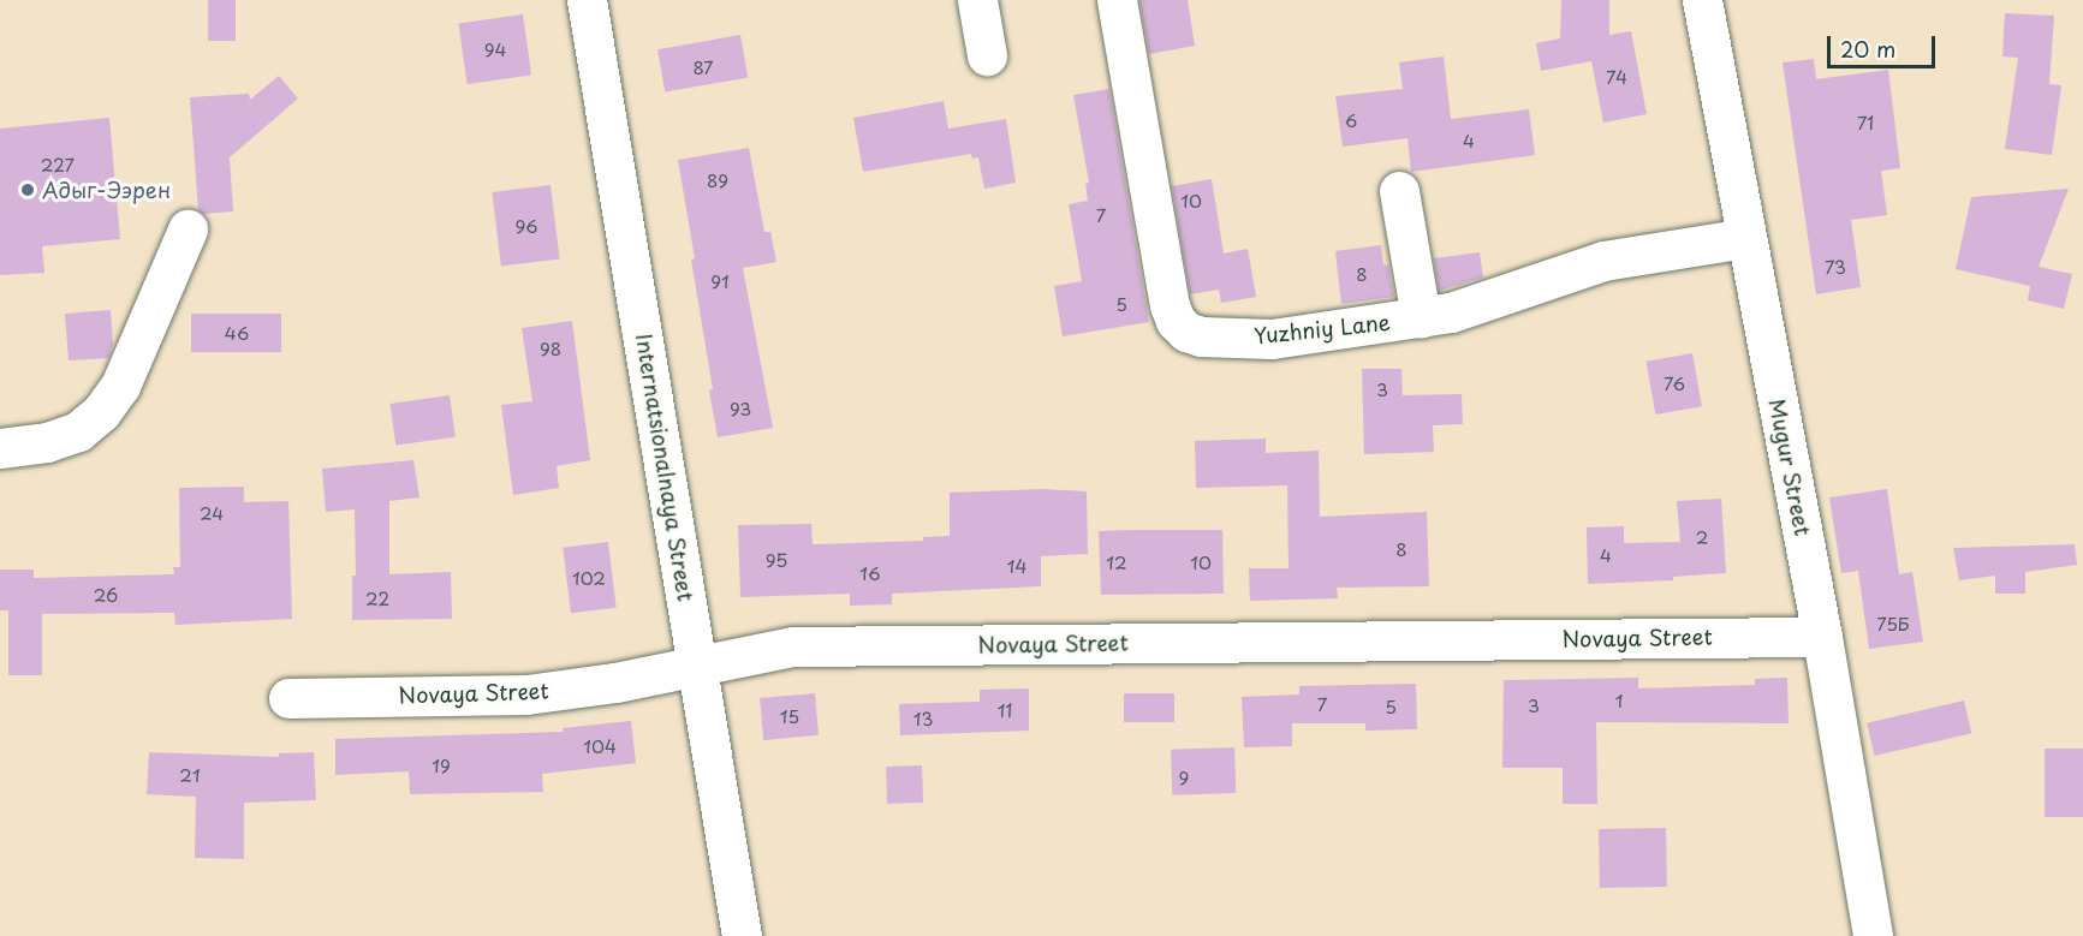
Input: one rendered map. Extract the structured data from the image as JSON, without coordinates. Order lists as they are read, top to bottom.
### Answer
{
  "streets": {
    "street": [
      "Yuzhniy Lane",
      "Internatsionalnaya Street",
      "Mugur Street",
      "Novaya Street"
    ]
  },
  "crossings": [
    ["Yuzhniy Lane", "Mugur Street"],
    ["Internatsionalnaya Street", "Novaya Street"],
    ["Mugur Street", "Novaya Street"]
  ],
  "places": ["Адыг-Ээрен"],
  "house_numbers": [
    "94",
    "87",
    "74",
    "6",
    "71",
    "4",
    "227",
    "89",
    "10",
    "7",
    "96",
    "73",
    "8",
    "91",
    "5",
    "46",
    "98",
    "76",
    "3",
    "93",
    "24",
    "2",
    "8",
    "4",
    "95",
    "12",
    "10",
    "14",
    "16",
    "102",
    "26",
    "22",
    "75Б",
    "1",
    "7",
    "3",
    "5",
    "11",
    "15",
    "13",
    "104",
    "19",
    "21",
    "9"
  ],
  "scale_bar": "20 m"
}
